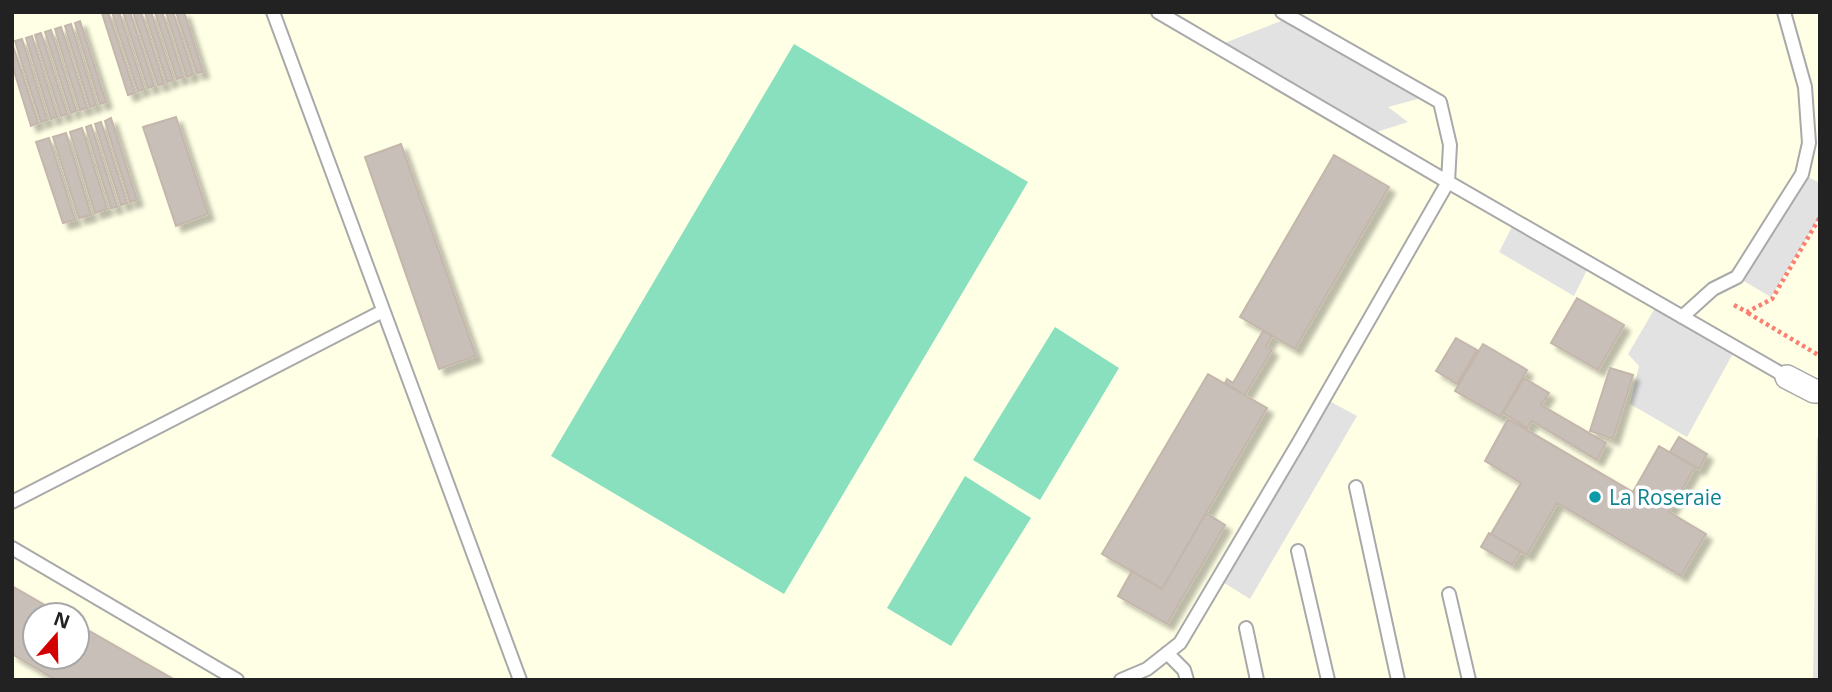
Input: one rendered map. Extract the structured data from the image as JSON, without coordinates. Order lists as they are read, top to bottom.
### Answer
{
  "places": ["La Roseraie"],
  "north": "top"
}
